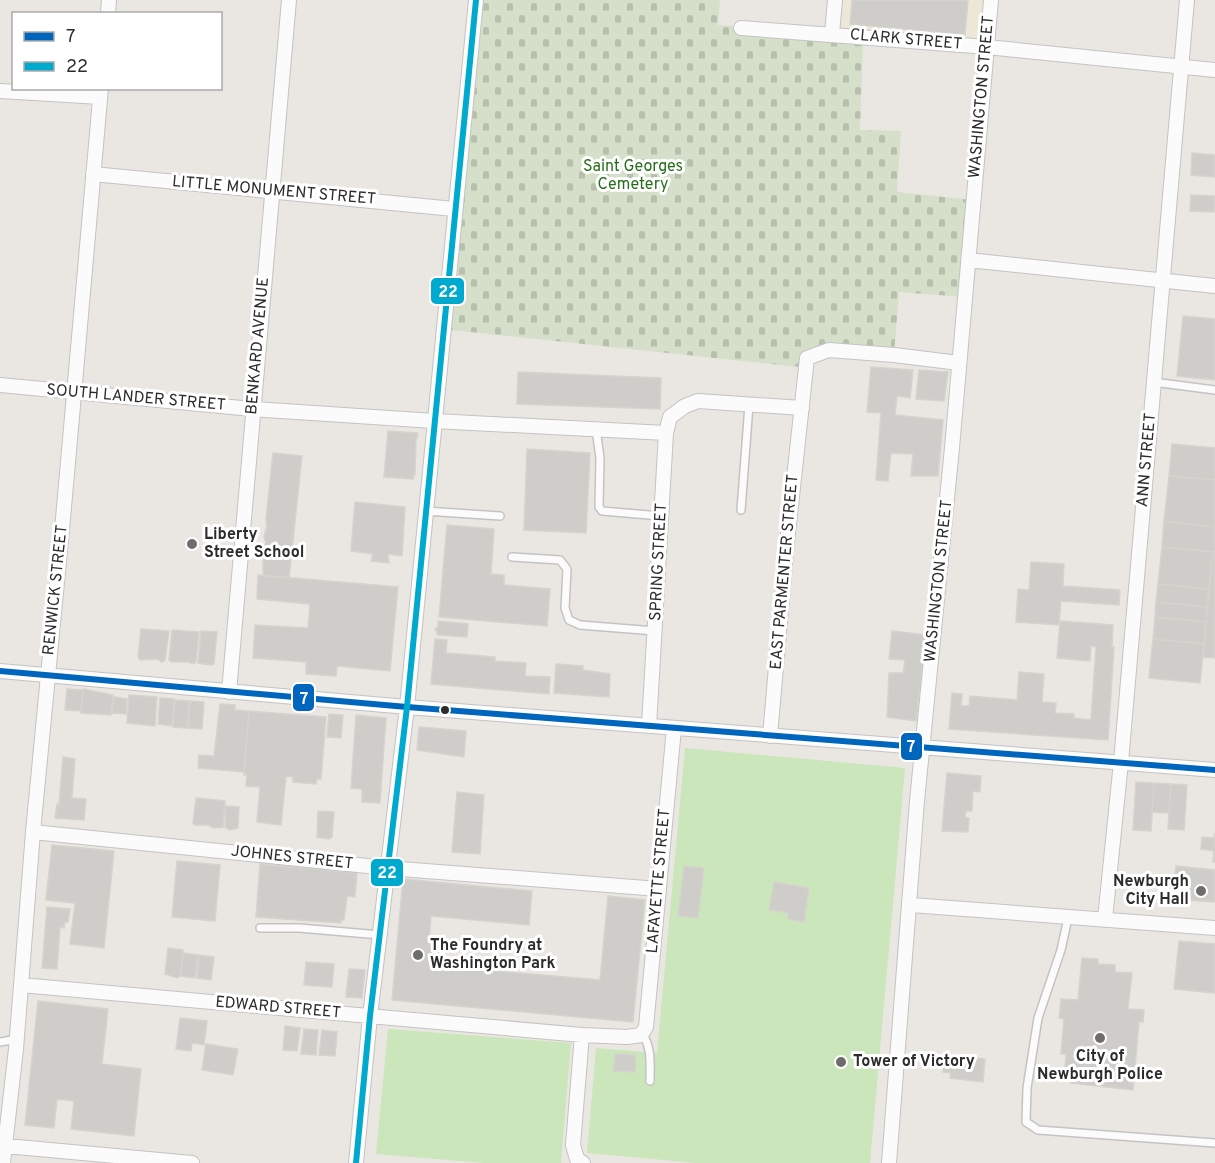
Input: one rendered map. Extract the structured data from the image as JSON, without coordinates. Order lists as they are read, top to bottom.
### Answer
{
  "streets": {
    "street": [
      "CLARK STREET",
      "WASHINGTON STREET",
      "LITTLE MONUMENT STREET",
      "BENKARD AVENUE",
      "SOUTH LANDER STREET",
      "ANN STREET",
      "SPRING STREET",
      "EAST PARMENTER STREET",
      "RENWICK STREET",
      "JOHNES STREET",
      "LAFAYETTE STREET",
      "EDWARD STREET"
    ]
  },
  "crossings": [
    ["CLARK STREET", "WASHINGTON STREET"],
    ["CLARK STREET", "ANN STREET"],
    ["WASHINGTON STREET", "EAST PARMENTER STREET"],
    ["LITTLE MONUMENT STREET", "BENKARD AVENUE"],
    ["LITTLE MONUMENT STREET", "RENWICK STREET"],
    ["BENKARD AVENUE", "SOUTH LANDER STREET"],
    ["SOUTH LANDER STREET", "SPRING STREET"],
    ["SOUTH LANDER STREET", "RENWICK STREET"],
    ["RENWICK STREET", "JOHNES STREET"],
    ["RENWICK STREET", "EDWARD STREET"],
    ["JOHNES STREET", "LAFAYETTE STREET"],
    ["LAFAYETTE STREET", "EDWARD STREET"]
  ],
  "parks": ["Saint Georges Cemetery"],
  "places": [
    "Liberty Street School",
    "Newburgh City Hall",
    "The Foundry at Washington Park",
    "City of Newburgh Police",
    "Tower of Victory"
  ],
  "lines": ["transit line 22", "transit line 7"],
  "legend": ["7", "22"]
}
